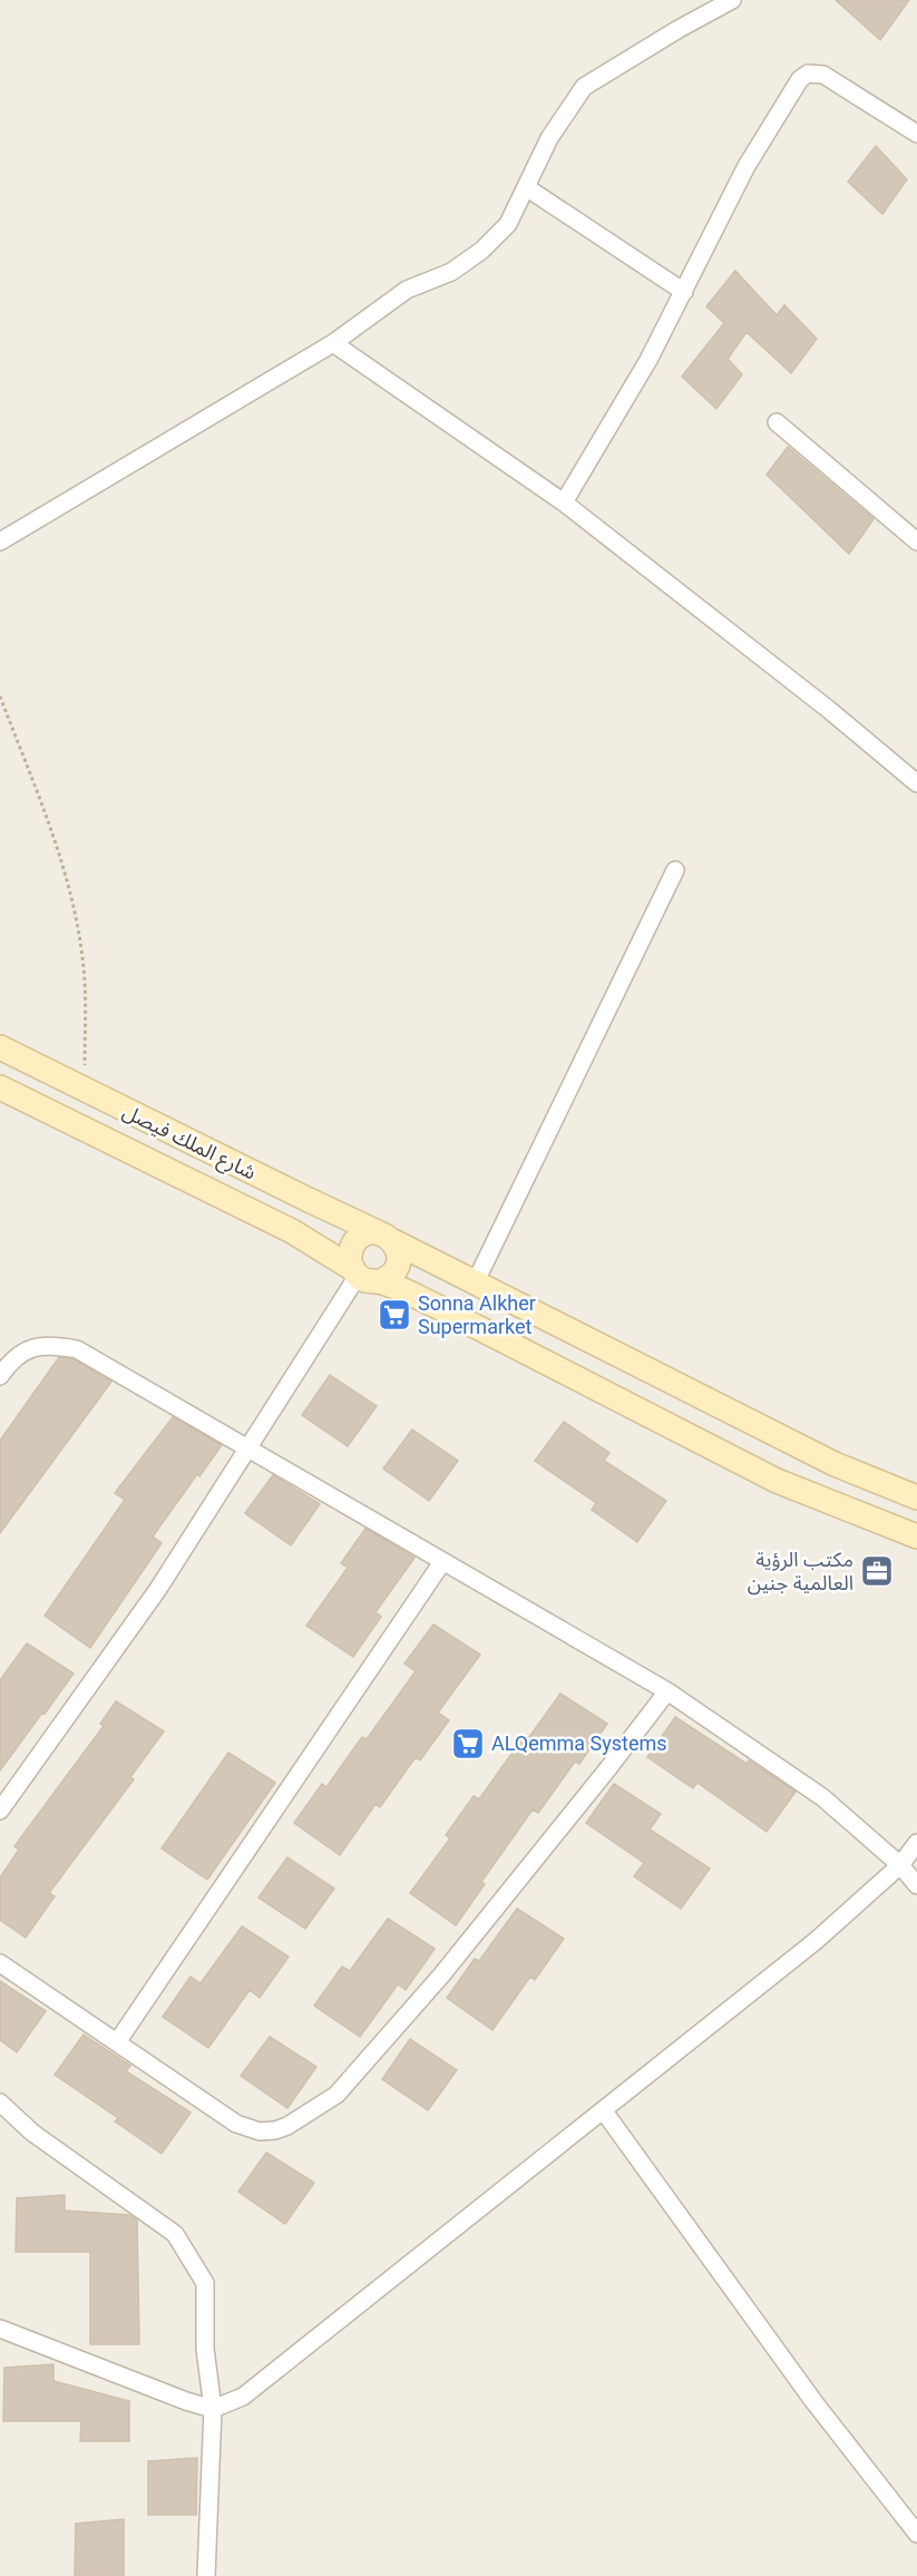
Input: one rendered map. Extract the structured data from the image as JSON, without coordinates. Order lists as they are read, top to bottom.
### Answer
{
  "streets": {
    "main road": ["شارع الملك فيصل"]
  },
  "places": {
    "supermarket": ["Sonna Alkher Supermarket", "ALQemma Systems"],
    "office": ["مكتب الرؤية العالمية جنين"]
  }
}
